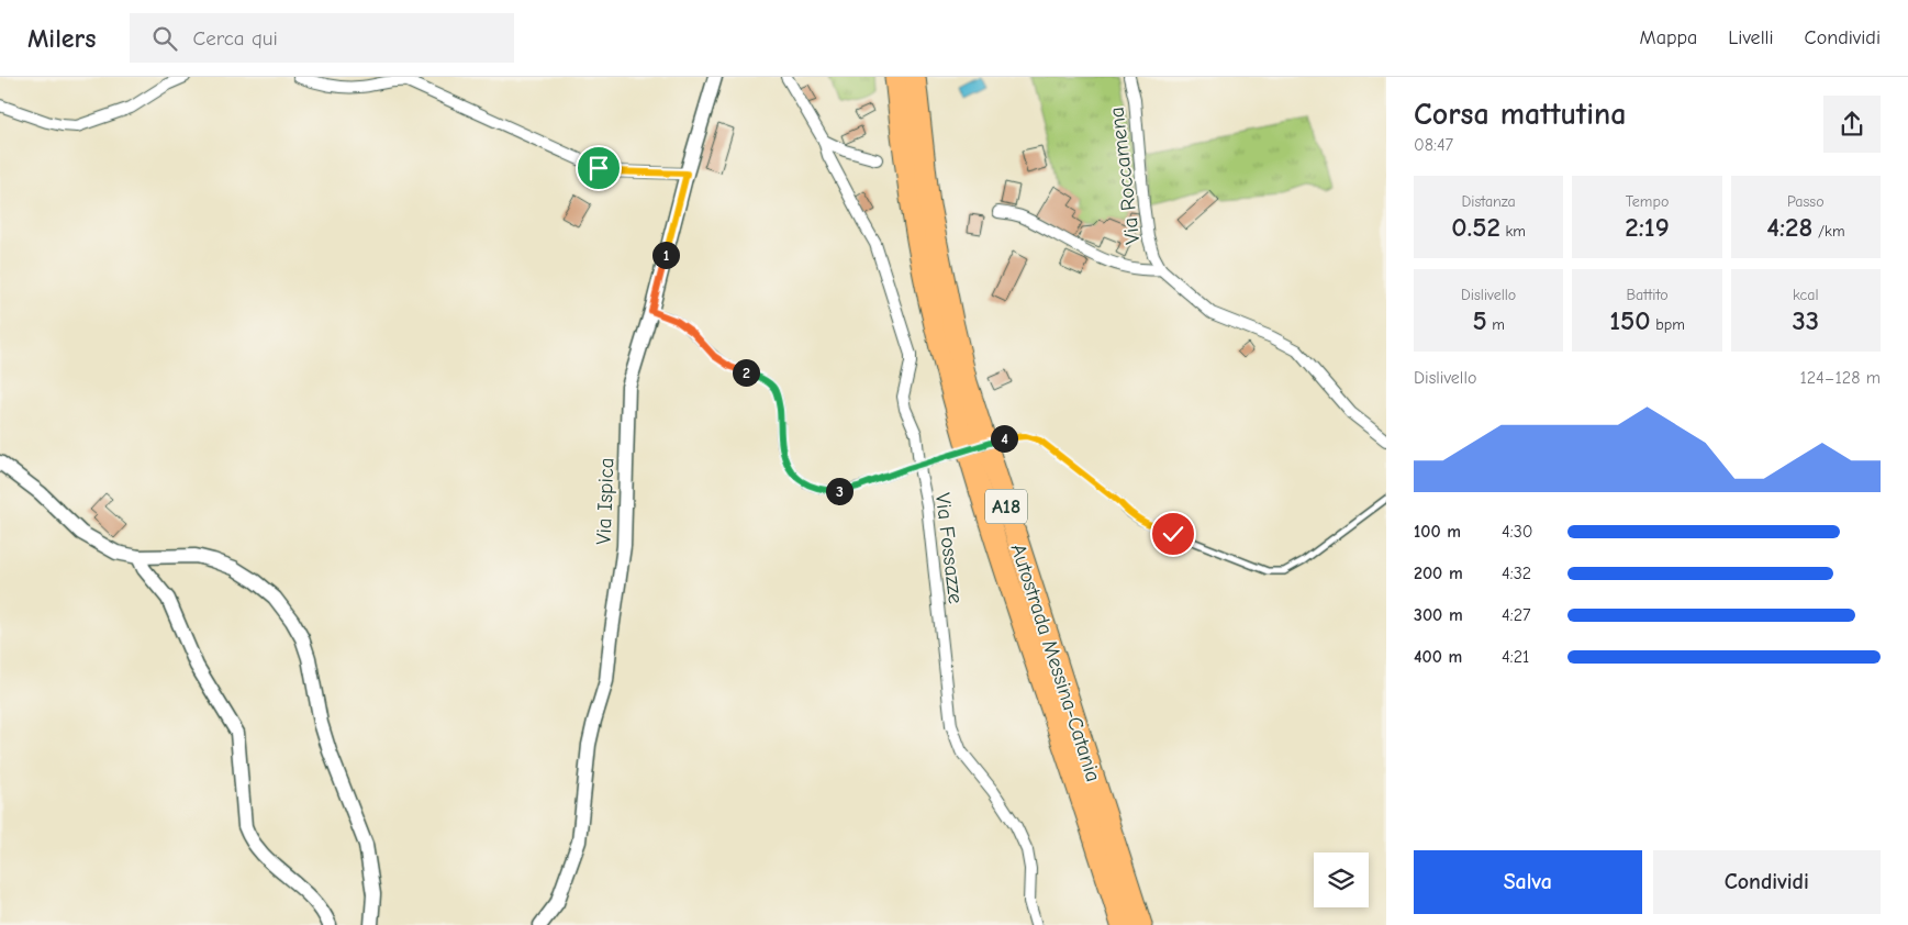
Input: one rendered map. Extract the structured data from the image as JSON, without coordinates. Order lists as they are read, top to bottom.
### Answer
{
  "streets": {
    "highway": ["A18", "Autostrada Messina-Catania"],
    "street": ["Via Roccamena", "Via Ispica", "Via Fossazze"]
  },
  "page": {
    "header": "Milers",
    "search": "Cerca qui",
    "nav": ["Mappa", "Livelli", "Condividi"],
    "heading": ["Corsa mattutina", "08:47"],
    "stats": [
      ["Distanza", "0.52 km"],
      ["Tempo", "2:19"],
      ["Passo", "4:28 /km"],
      ["Dislivello", "5 m"],
      ["Battito", "150 bpm"],
      ["kcal", "33"]
    ],
    "pins": [
      "1",
      "2",
      "4",
      "3"
    ],
    "chart": ["Dislivello", "124–128 m"],
    "list": [
      {
        "name": "100 m",
        "note": "4:30"
      },
      {
        "name": "200 m",
        "note": "4:32"
      },
      {
        "name": "300 m",
        "note": "4:27"
      },
      {
        "name": "400 m",
        "note": "4:21"
      }
    ],
    "buttons": ["Salva", "Condividi"]
  }
}
